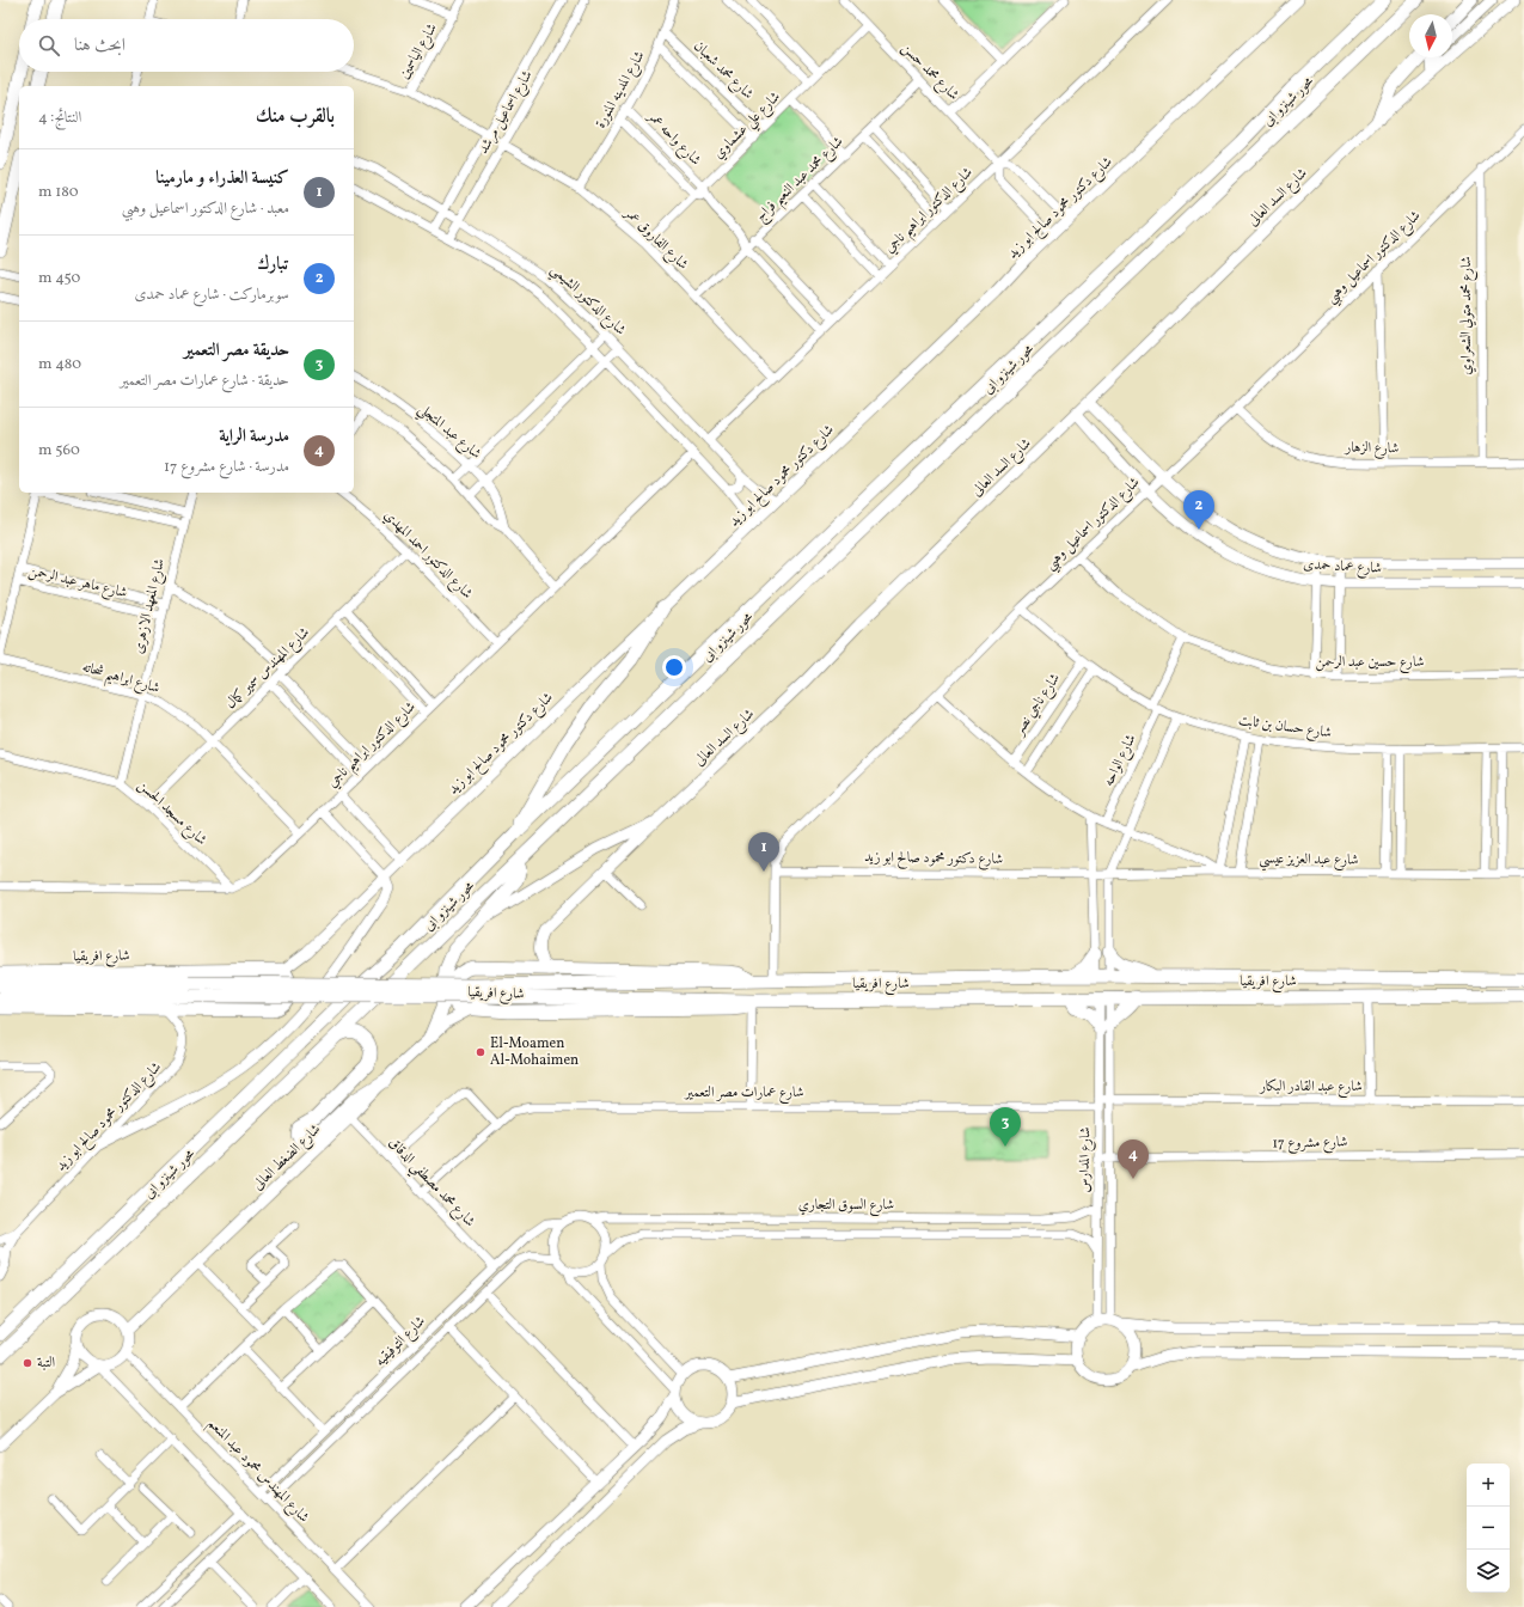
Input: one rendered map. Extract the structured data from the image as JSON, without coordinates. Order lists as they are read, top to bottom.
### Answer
{
  "streets": {
    "main road": ["محور شينزو ابى", "شارع افريقيا"],
    "street": [
      "شارع الياسمين",
      "شارع محمد شعبان",
      "شارع محمد حسن",
      "شارع المدينه المنورة",
      "شارع اسماعيل مرشد",
      "شارع علي عشماوي",
      "شارع واحه عمر",
      "شارع محمد عبد النعيم فراج",
      "شارع السد العالى",
      "شارع دكتور محمود صالح ابو زيد",
      "شارع الدكتور ابراهيم ناجي",
      "شارع الفاروق عمر",
      "شارع الدكتور اسماعيل وهبي",
      "شارع الدكتور الشيمي",
      "شارع محمد متولي الشعراوي",
      "شارع عبد المتجلي",
      "شارع الزهار",
      "شارع الدكتور احمد المهدي",
      "شارع عماد حمدى",
      "شارع ماهر عبد الرحمن",
      "شارع المعهد الازهرى",
      "شارع حسين عبد الرحمن",
      "شارع المهندس سمير كمال",
      "شارع ابراهيم شحاته",
      "شارع ناجي نصر",
      "شارع حسان بن ثابت",
      "شارع الواحه",
      "شارع مسجد الحسن",
      "شارع عبد العزيز عيسي",
      "شارع عبد القادر البكار",
      "شارع عمارات مصر التعمير",
      "شارع الدكتور محمود صالح ابو زيد",
      "شارع مشروع 17",
      "شارع الضغط العالى",
      "شارع المدارس",
      "شارع محمد مصطفي الدقاق",
      "شارع السوق التجاري",
      "شارع التوفيقيه",
      "شارع المهندس محمود عبد المنعم"
    ]
  },
  "crossings": [
    ["شارع الياسمين", "شارع الفاروق عمر"],
    ["شارع محمد شعبان", "شارع المدينه المنورة"],
    ["شارع محمد شعبان", "شارع علي عشماوي"],
    ["شارع محمد حسن", "شارع علي عشماوي"],
    ["شارع محمد حسن", "شارع محمد عبد النعيم فراج"],
    ["شارع محمد حسن", "شارع دكتور محمود صالح ابو زيد"],
    ["شارع محمد حسن", "شارع الدكتور ابراهيم ناجي"],
    ["شارع المدينه المنورة", "شارع واحه عمر"],
    ["شارع المدينه المنورة", "شارع الفاروق عمر"],
    ["شارع اسماعيل مرشد", "شارع الفاروق عمر"],
    ["شارع اسماعيل مرشد", "شارع الدكتور الشيمي"],
    ["شارع علي عشماوي", "شارع واحه عمر"],
    ["شارع علي عشماوي", "شارع الفاروق عمر"],
    ["شارع محمد عبد النعيم فراج", "شارع الفاروق عمر"],
    ["شارع السد العالى", "شارع عماد حمدى"],
    ["شارع السد العالى", "شارع افريقيا"],
    ["شارع دكتور محمود صالح ابو زيد", "شارع الدكتور اسماعيل وهبي"],
    ["شارع دكتور محمود صالح ابو زيد", "شارع الدكتور الشيمي"],
    ["شارع دكتور محمود صالح ابو زيد", "شارع عبد العزيز عيسي"],
    ["شارع دكتور محمود صالح ابو زيد", "شارع افريقيا"],
    ["شارع الدكتور ابراهيم ناجي", "شارع الفاروق عمر"],
    ["شارع الدكتور ابراهيم ناجي", "شارع الدكتور الشيمي"],
    ["شارع الدكتور ابراهيم ناجي", "شارع عبد المتجلي"],
    ["شارع الدكتور ابراهيم ناجي", "شارع الدكتور احمد المهدي"],
    ["شارع الدكتور ابراهيم ناجي", "شارع ابراهيم شحاته"],
    ["شارع الدكتور ابراهيم ناجي", "شارع مسجد الحسن"],
    ["شارع الدكتور اسماعيل وهبي", "شارع محمد متولي الشعراوي"],
    ["شارع الدكتور اسماعيل وهبي", "شارع الزهار"],
    ["شارع الدكتور اسماعيل وهبي", "شارع عماد حمدى"],
    ["شارع الدكتور اسماعيل وهبي", "شارع حسين عبد الرحمن"],
    ["شارع الدكتور اسماعيل وهبي", "شارع حسان بن ثابت"],
    ["شارع الدكتور اسماعيل وهبي", "شارع افريقيا"],
    ["شارع محمد متولي الشعراوي", "شارع الزهار"],
    ["شارع الدكتور احمد المهدي", "شارع المهندس سمير كمال"],
    ["شارع ماهر عبد الرحمن", "شارع المعهد الازهرى"],
    ["شارع المعهد الازهرى", "شارع ابراهيم شحاته"],
    ["شارع المعهد الازهرى", "شارع مسجد الحسن"],
    ["شارع حسين عبد الرحمن", "شارع الواحه"],
    ["شارع المهندس سمير كمال", "شارع ابراهيم شحاته"],
    ["شارع المهندس سمير كمال", "شارع مسجد الحسن"],
    ["شارع ناجي نصر", "شارع حسان بن ثابت"],
    ["شارع حسان بن ثابت", "شارع الواحه"],
    ["شارع افريقيا", "شارع الضغط العالى"],
    ["شارع افريقيا", "شارع المدارس"],
    ["شارع عبد القادر البكار", "شارع عمارات مصر التعمير"],
    ["شارع عبد القادر البكار", "شارع المدارس"],
    ["شارع عمارات مصر التعمير", "شارع المدارس"],
    ["شارع عمارات مصر التعمير", "شارع محمد مصطفي الدقاق"],
    ["شارع مشروع 17", "شارع المدارس"],
    ["شارع الضغط العالى", "شارع محمد مصطفي الدقاق"],
    ["شارع الضغط العالى", "شارع المهندس محمود عبد المنعم"],
    ["شارع المدارس", "شارع السوق التجاري"],
    ["شارع محمد مصطفي الدقاق", "شارع التوفيقيه"],
    ["شارع السوق التجاري", "شارع التوفيقيه"],
    ["شارع التوفيقيه", "شارع المهندس محمود عبد المنعم"]
  ],
  "places": ["El-Moamen Al-Mohaimen", "التبة"],
  "north": "bottom",
  "page": {
    "search": "ابحث هنا",
    "heading": ["بالقرب منك", "النتائج: 4"],
    "list": [
      {
        "mark": "1",
        "name": "كنيسة العذراء و مارمينا",
        "note": "معبد · شارع الدكتور اسماعيل وهبي",
        "value": "180 m"
      },
      {
        "mark": "2",
        "name": "تبارك",
        "note": "سوبرماركت · شارع عماد حمدى",
        "value": "450 m"
      },
      {
        "mark": "3",
        "name": "حديقة مصر التعمير",
        "note": "حديقة · شارع عمارات مصر التعمير",
        "value": "480 m"
      },
      {
        "mark": "4",
        "name": "مدرسة الراية",
        "note": "مدرسة · شارع مشروع 17",
        "value": "560 m"
      }
    ],
    "pins": [
      "2",
      "1",
      "3",
      "4"
    ],
    "map_buttons": ["+", "−"]
  }
}
